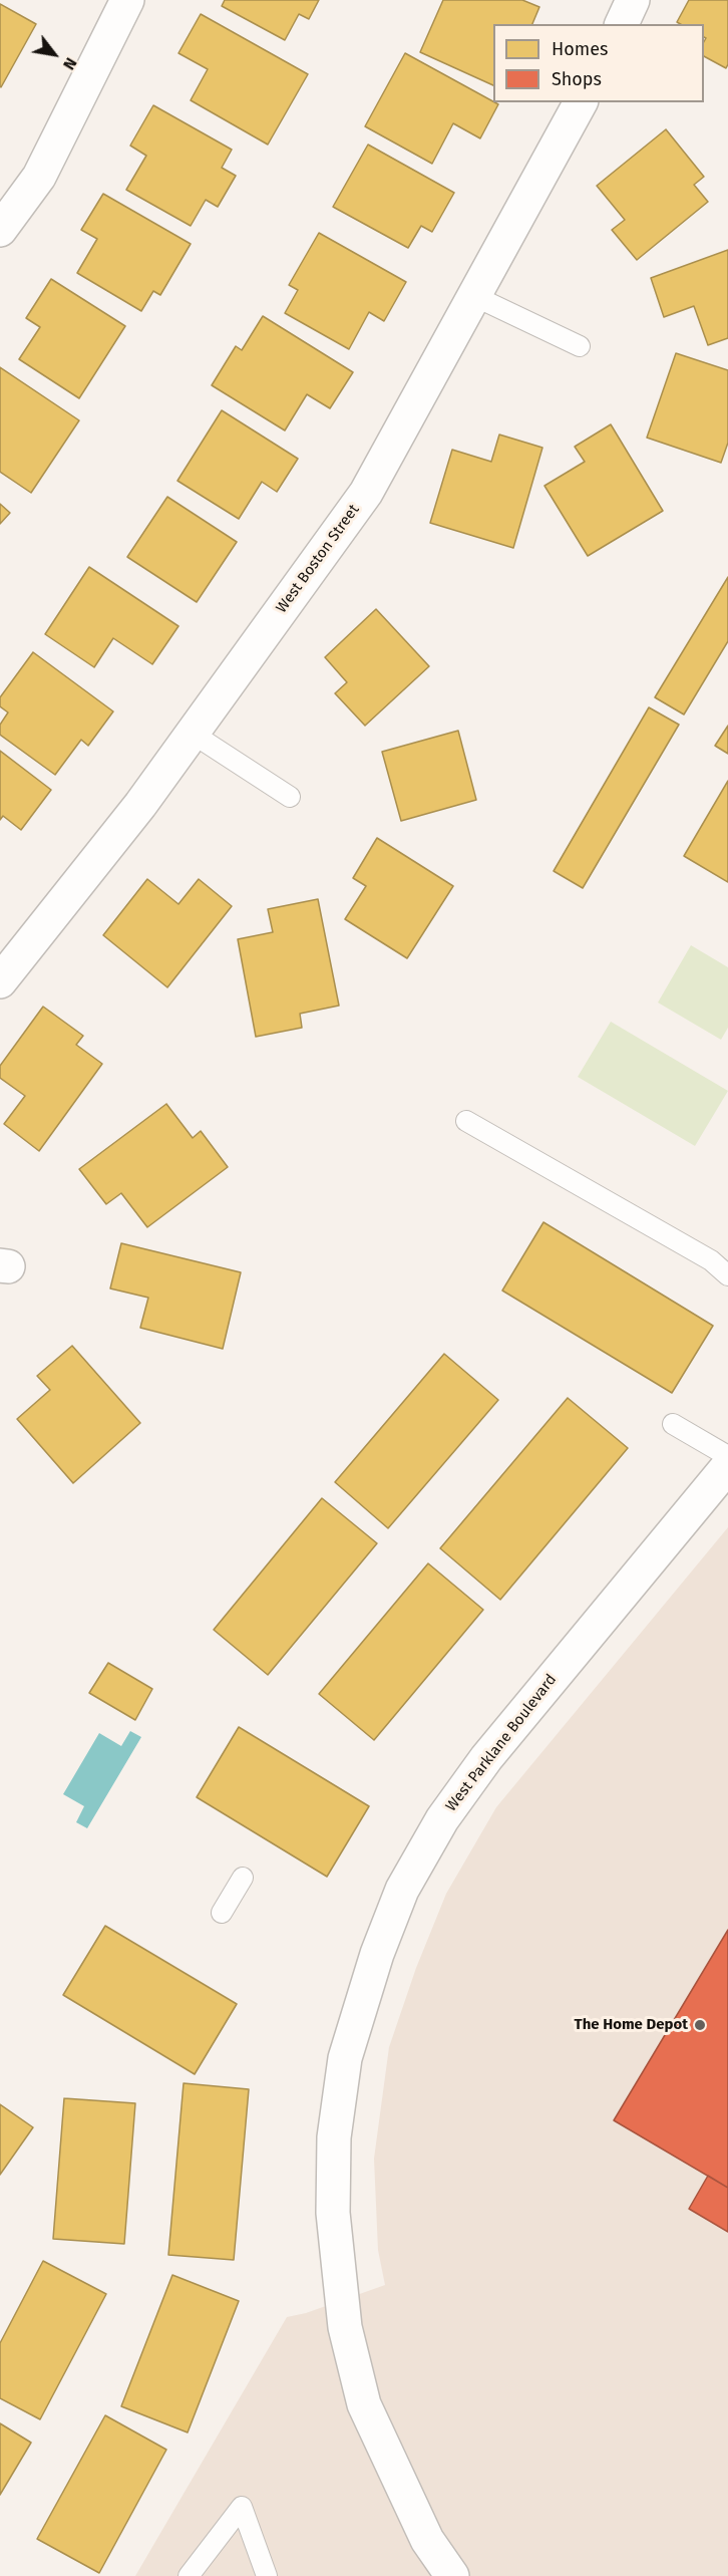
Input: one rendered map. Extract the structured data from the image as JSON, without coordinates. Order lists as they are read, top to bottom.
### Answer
{
  "streets": {
    "street": ["West Boston Street", "West Parklane Boulevard"]
  },
  "places": ["The Home Depot"],
  "legend": ["Homes", "Shops"],
  "north": "bottom right"
}
